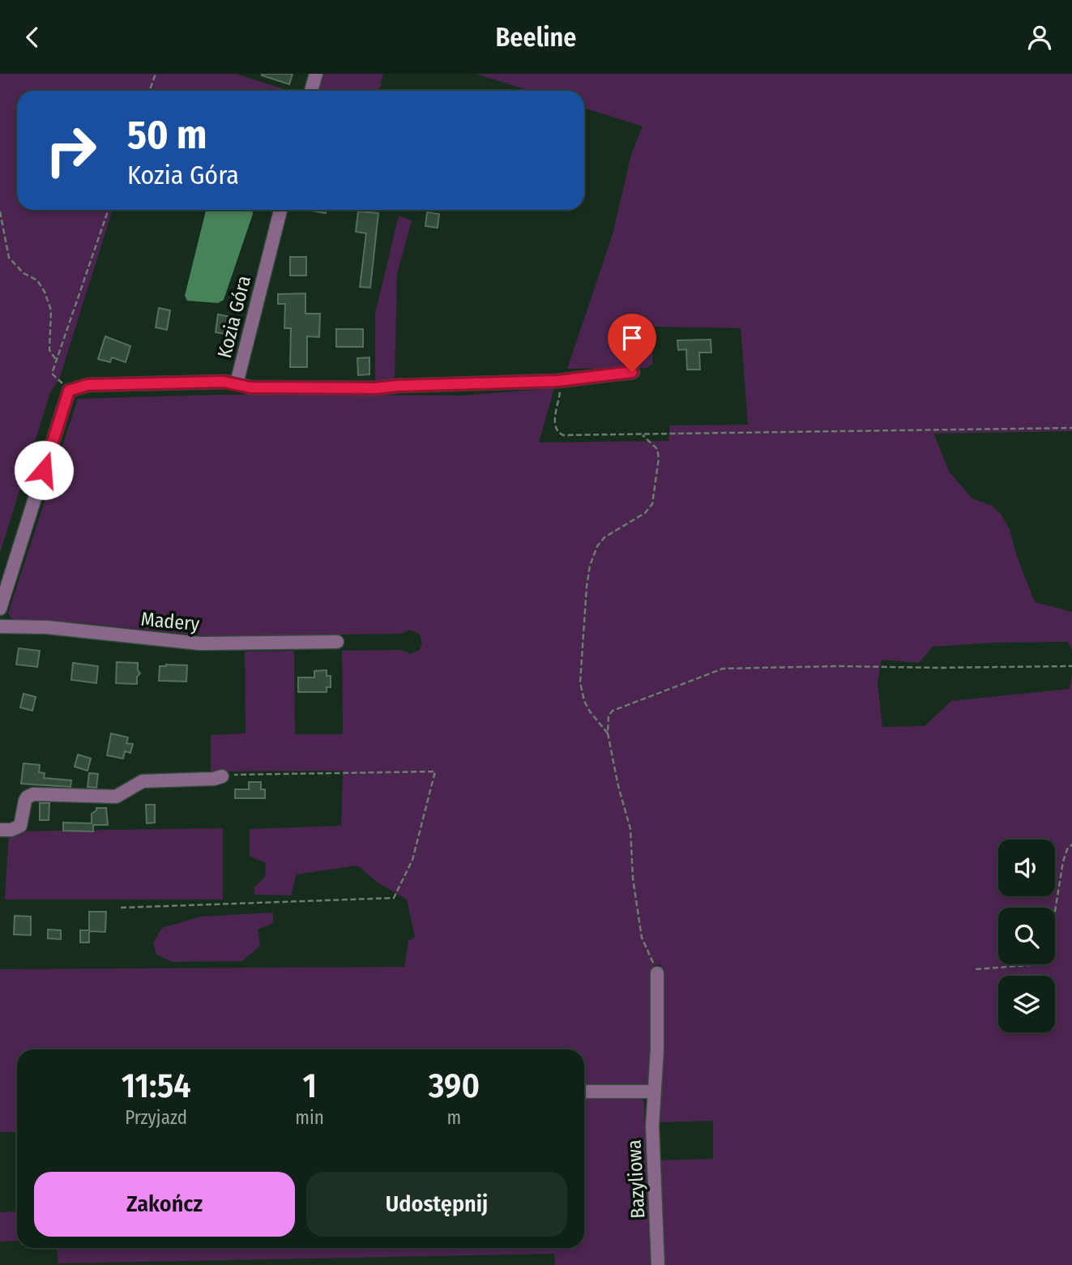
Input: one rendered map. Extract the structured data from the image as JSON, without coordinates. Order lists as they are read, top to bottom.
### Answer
{
  "streets": {
    "street": ["Kozia Góra", "Madery", "Bazyliowa"]
  },
  "page": {
    "header": "Beeline",
    "turn": ["50 m", "Kozia Góra"],
    "eta": [
      "11:54",
      "Przyjazd",
      "1",
      "min",
      "390",
      "m"
    ],
    "buttons": ["Zakończ", "Udostępnij"]
  }
}
